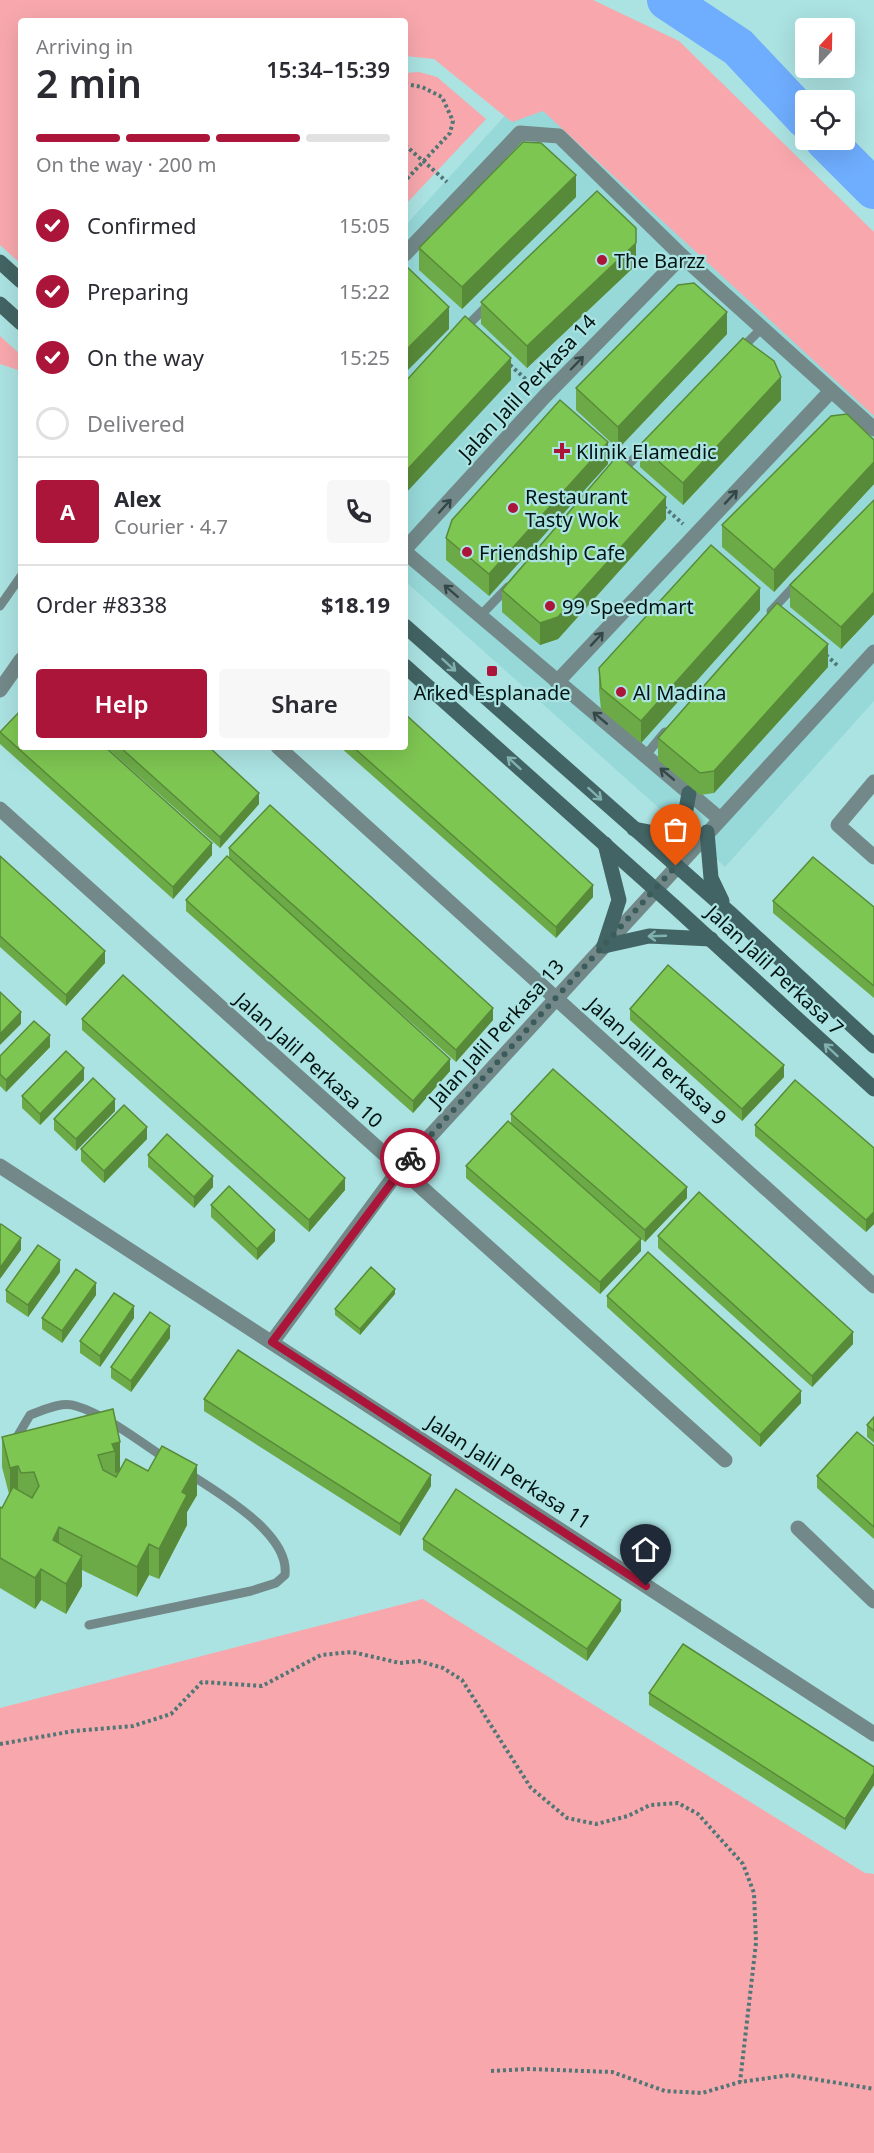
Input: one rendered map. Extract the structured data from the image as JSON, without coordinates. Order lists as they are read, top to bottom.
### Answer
{
  "streets": {
    "street": [
      "Jalan Jalil Perkasa 14",
      "Jalan Jalil Perkasa 7",
      "Jalan Jalil Perkasa 13",
      "Jalan Jalil Perkasa 10",
      "Jalan Jalil Perkasa 9",
      "Jalan Jalil Perkasa 11"
    ]
  },
  "crossings": [
    ["Jalan Jalil Perkasa 7", "Jalan Jalil Perkasa 13"],
    ["Jalan Jalil Perkasa 13", "Jalan Jalil Perkasa 10"],
    ["Jalan Jalil Perkasa 13", "Jalan Jalil Perkasa 9"],
    ["Jalan Jalil Perkasa 13", "Jalan Jalil Perkasa 11"]
  ],
  "one_way": ["Jalan Jalil Perkasa 14"],
  "places": {
    "other": [
      "The Barzz",
      "Restaurant Tasty Wok",
      "Friendship Cafe",
      "99 Speedmart",
      "Al Madina"
    ],
    "health": ["Klinik Elamedic"],
    "transit": ["Arked Esplanade"]
  },
  "north": "top",
  "page": {
    "heading": ["2 min", "Arriving in", "15:34–15:39"],
    "panel": [
      "Alex",
      "Courier · 4.7",
      "Order #8338",
      "$18.19"
    ],
    "bar": "On the way · 200 m",
    "list": [
      ["Confirmed", "15:05"],
      ["Preparing", "15:22"],
      ["On the way", "15:25"],
      "Delivered"
    ],
    "round": "A",
    "buttons": ["Help", "Share"]
  }
}
